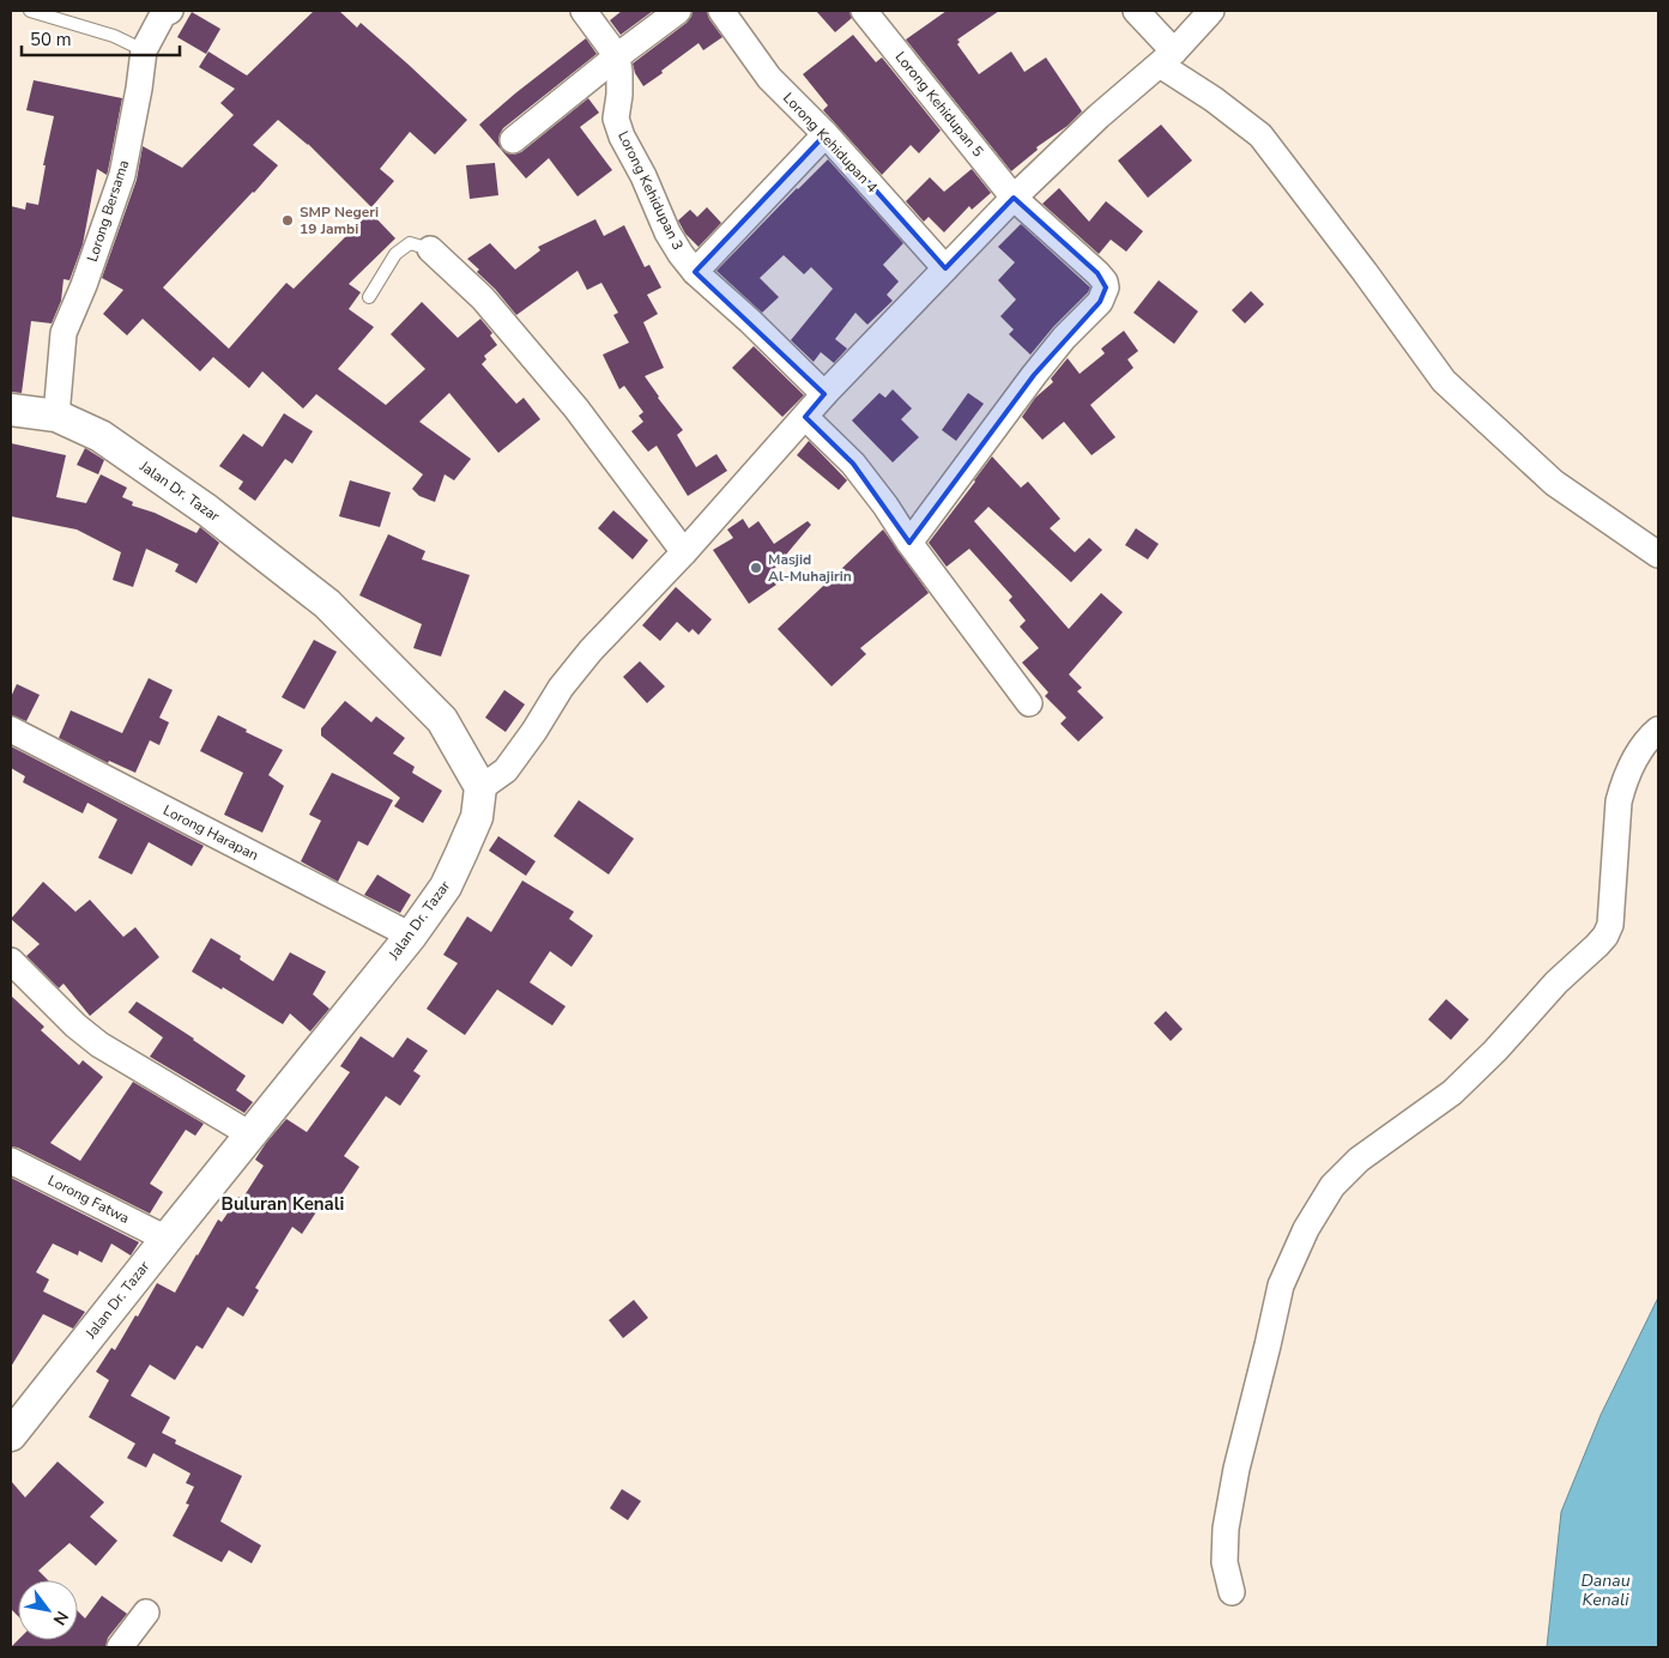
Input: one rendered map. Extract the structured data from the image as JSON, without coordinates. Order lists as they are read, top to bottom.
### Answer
{
  "streets": {
    "street": [
      "Lorong Kehidupan 5",
      "Lorong Kehidupan 4",
      "Lorong Kehidupan 3",
      "Lorong Bersama",
      "Jalan Dr. Tazar",
      "Lorong Harapan",
      "Lorong Fatwa"
    ]
  },
  "crossings": [
    ["Lorong Bersama", "Jalan Dr. Tazar"],
    ["Jalan Dr. Tazar", "Lorong Harapan"],
    ["Jalan Dr. Tazar", "Lorong Fatwa"]
  ],
  "districts": ["Buluran Kenali"],
  "water": ["Danau Kenali"],
  "places": ["SMP Negeri 19 Jambi", "Masjid Al-Muhajirin"],
  "scale_bar": "50 m",
  "north": "bottom right"
}
